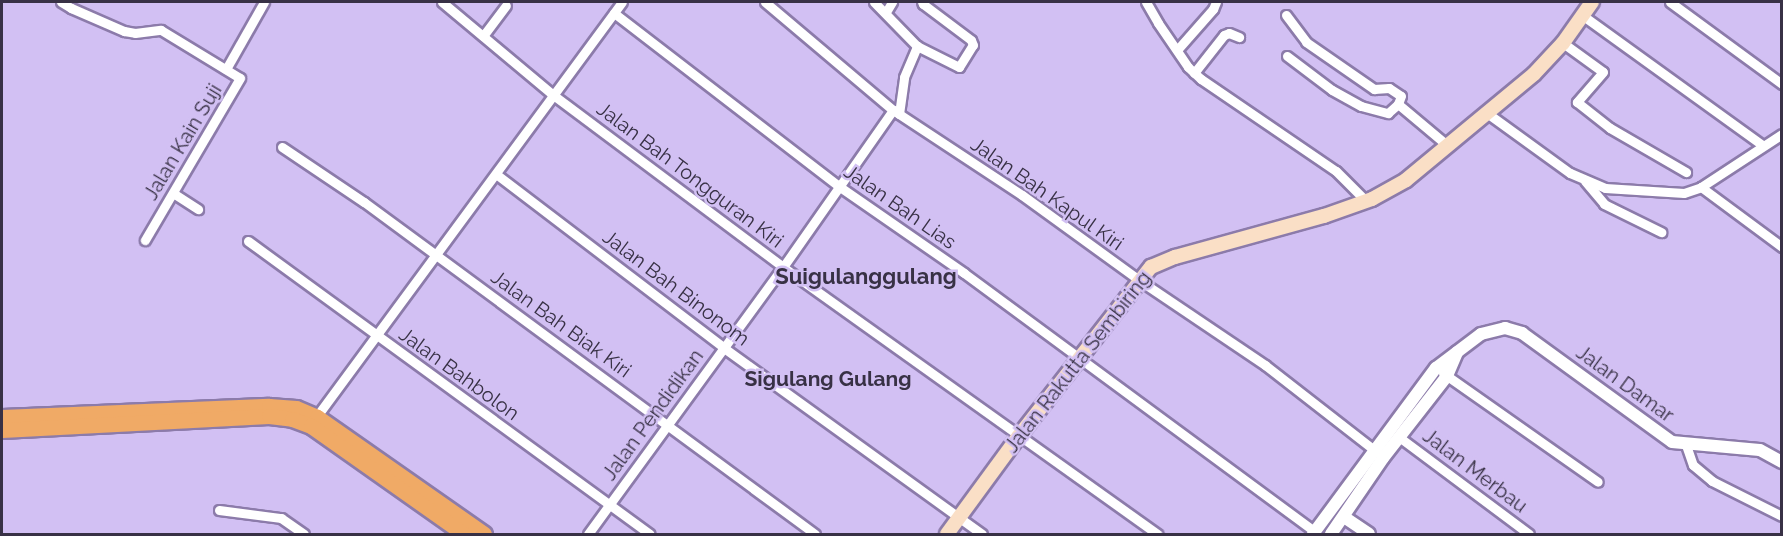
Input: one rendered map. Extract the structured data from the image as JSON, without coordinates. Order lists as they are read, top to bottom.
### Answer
{
  "streets": {
    "main road": ["Jalan Rakutta Sembiring"],
    "street": [
      "Jalan Kain Suji",
      "Jalan Bah Tongguran Kiri",
      "Jalan Bah Kapul Kiri",
      "Jalan Bah Lias",
      "Jalan Bah Binonom",
      "Jalan Bah Biak Kiri",
      "Jalan Bahbolon",
      "Jalan Damar",
      "Jalan Pendidikan",
      "Jalan Merbau"
    ]
  },
  "crossings": [
    ["Jalan Bah Tongguran Kiri", "Jalan Rakutta Sembiring"],
    ["Jalan Bah Tongguran Kiri", "Jalan Pendidikan"],
    ["Jalan Bah Kapul Kiri", "Jalan Rakutta Sembiring"],
    ["Jalan Bah Kapul Kiri", "Jalan Damar"],
    ["Jalan Bah Kapul Kiri", "Jalan Pendidikan"],
    ["Jalan Bah Lias", "Jalan Rakutta Sembiring"],
    ["Jalan Bah Lias", "Jalan Damar"],
    ["Jalan Bah Lias", "Jalan Pendidikan"],
    ["Jalan Bah Binonom", "Jalan Rakutta Sembiring"],
    ["Jalan Bah Binonom", "Jalan Pendidikan"],
    ["Jalan Bah Biak Kiri", "Jalan Pendidikan"],
    ["Jalan Bahbolon", "Jalan Pendidikan"]
  ],
  "districts": ["Suigulanggulang", "Sigulang Gulang"]
}
